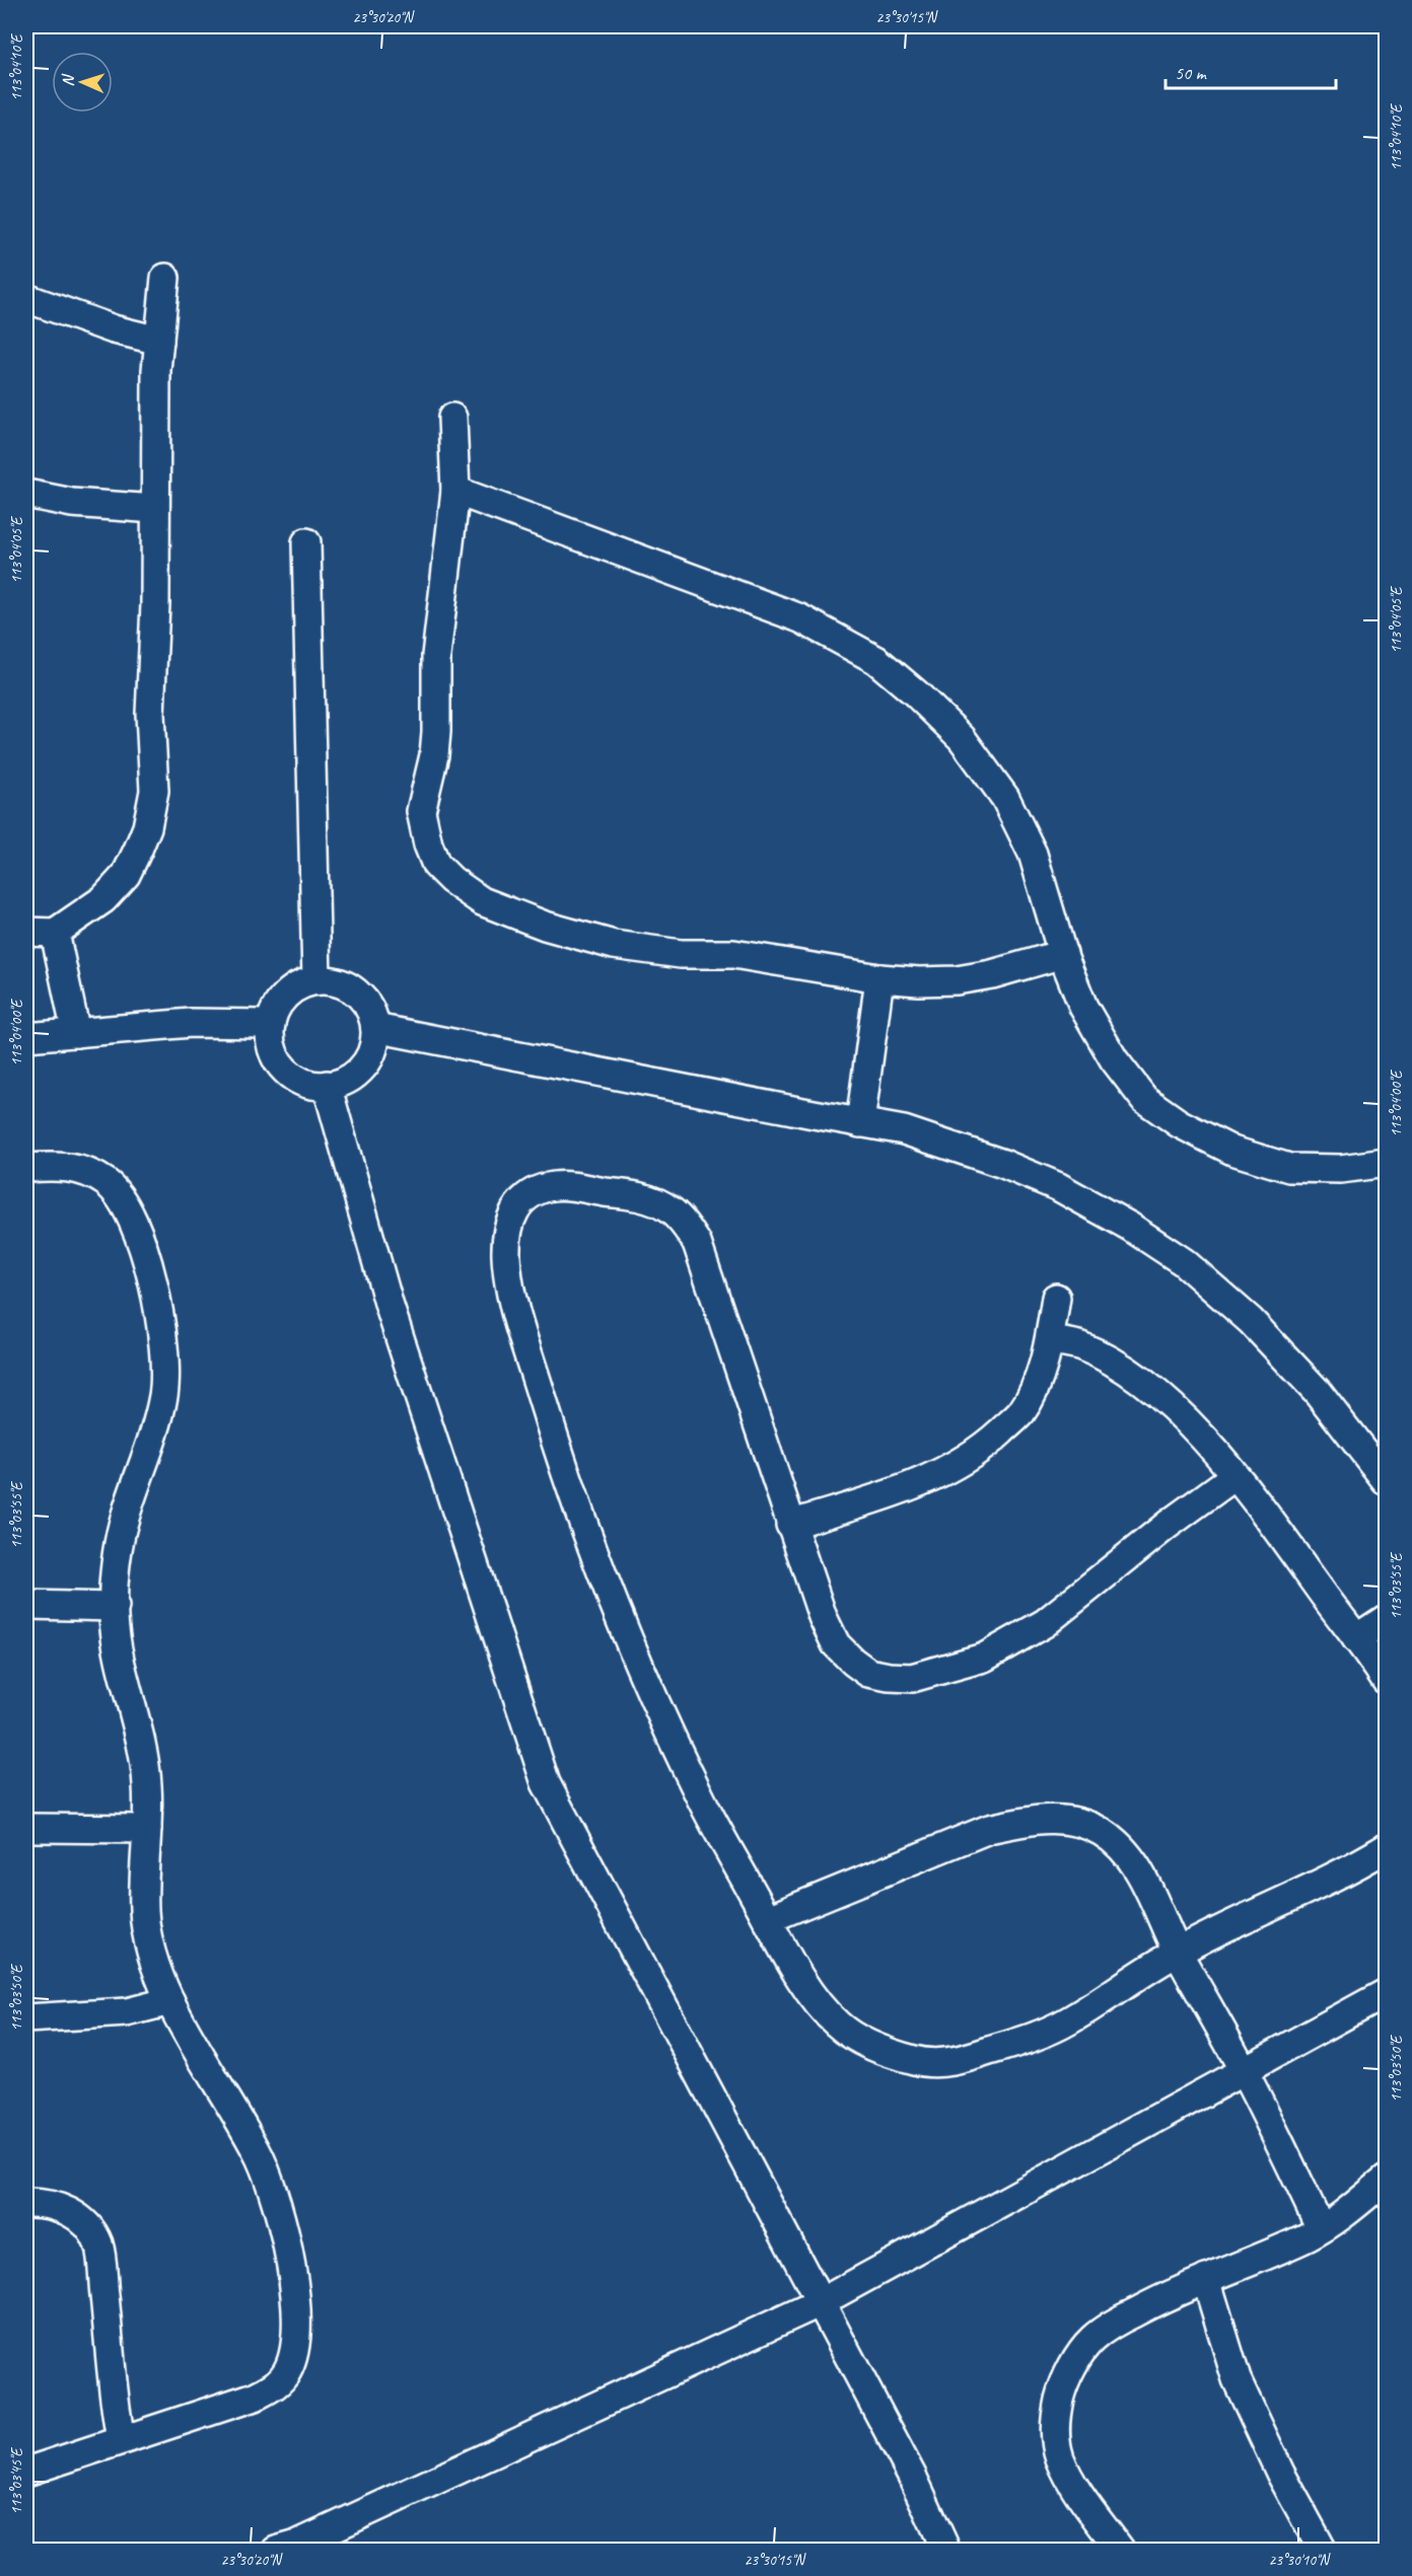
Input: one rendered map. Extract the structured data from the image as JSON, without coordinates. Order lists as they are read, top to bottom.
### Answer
{
  "scale_bar": "50 m",
  "north": "left",
  "coordinates": [
    "23°30'20\"N",
    "23°30'15\"N",
    "113°04'10\"E",
    "113°04'05\"E",
    "113°04'00\"E",
    "113°03'55\"E",
    "113°03'50\"E",
    "113°03'45\"E",
    "23°30'10\"N"
  ]
}
